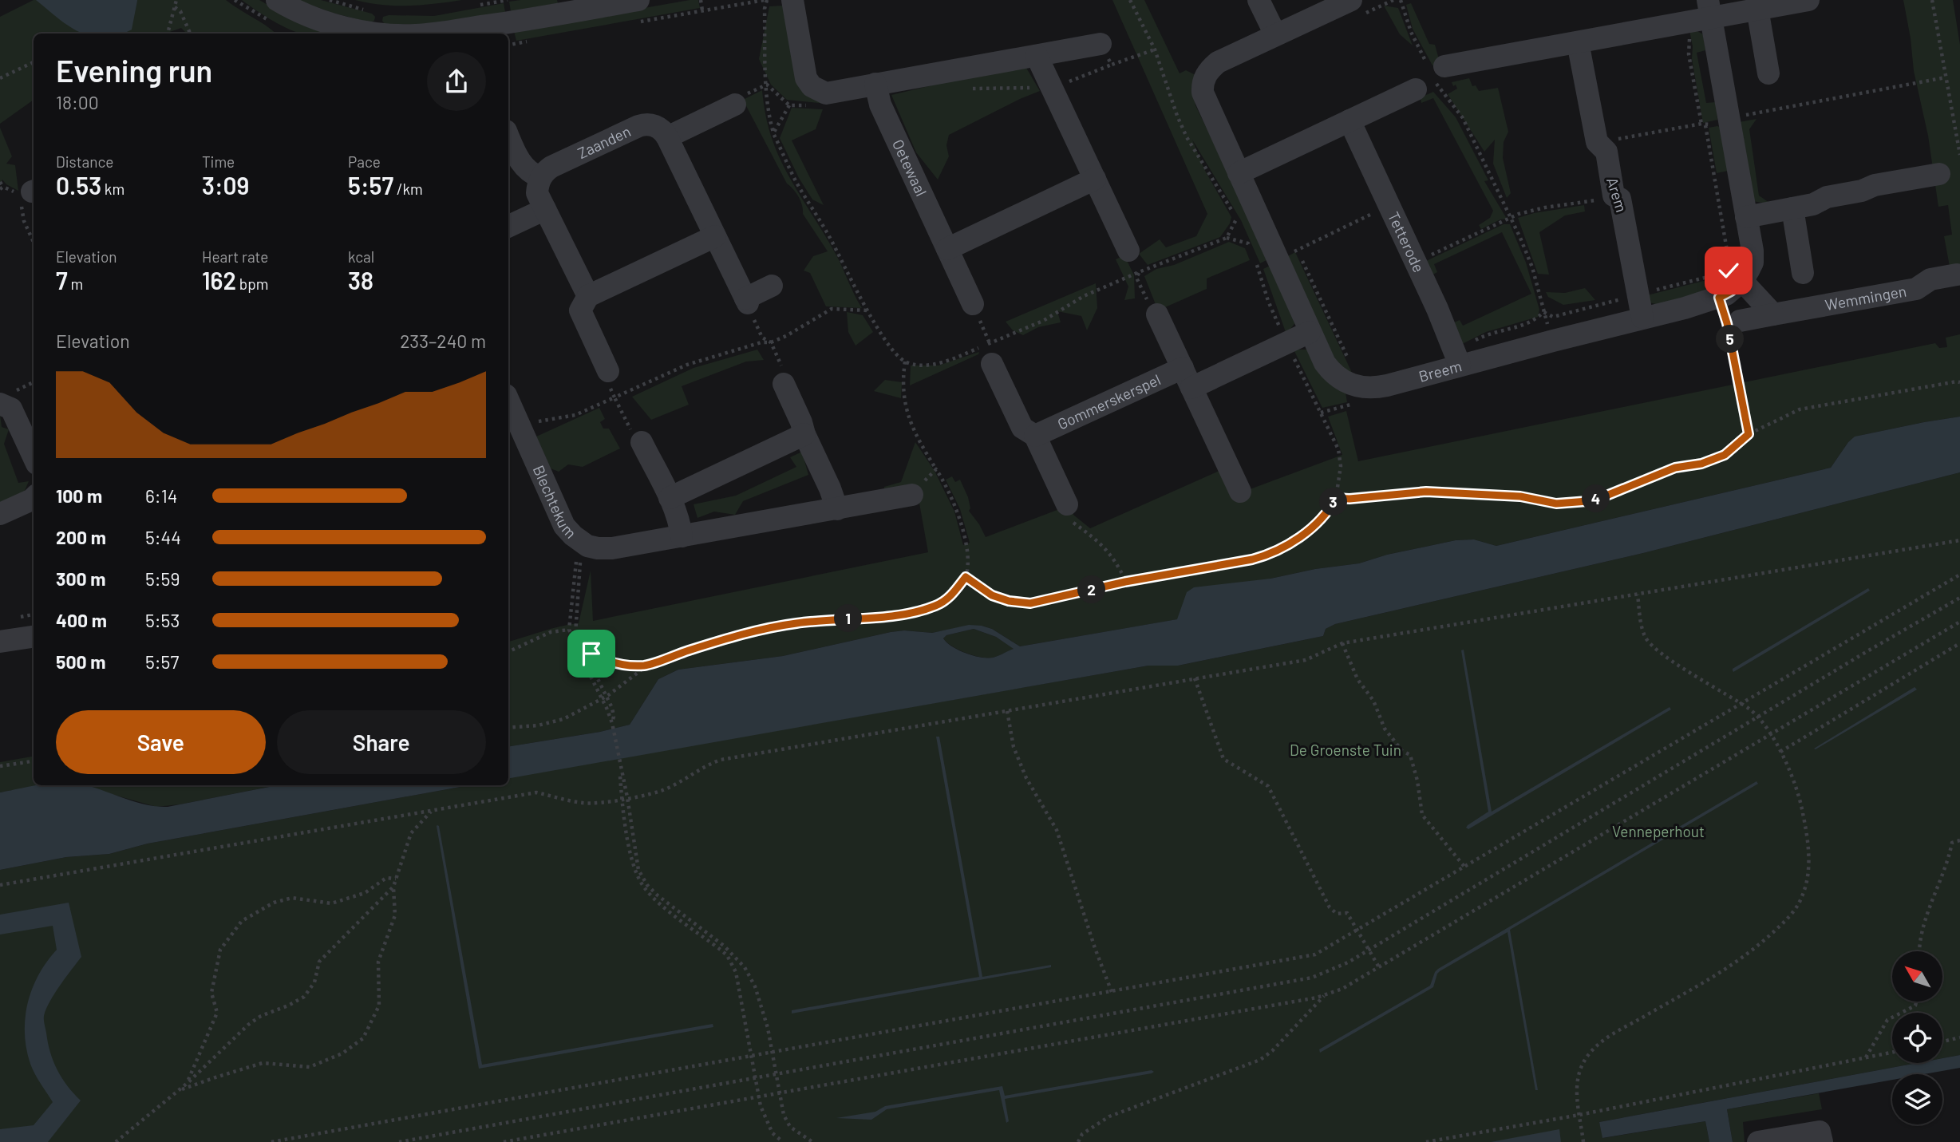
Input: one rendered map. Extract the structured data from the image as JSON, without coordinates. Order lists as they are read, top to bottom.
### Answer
{
  "streets": {
    "street": [
      "Zaanden",
      "Oetewaal",
      "Arem",
      "Tetterode",
      "Wemmingen",
      "Breem",
      "Gommerskerspel",
      "Blechtekum"
    ]
  },
  "crossings": [
    ["Arem", "Breem"],
    ["Tetterode", "Breem"],
    ["Breem", "Gommerskerspel"]
  ],
  "parks": ["De Groenste Tuin", "Venneperhout"],
  "north": "top left",
  "page": {
    "heading": ["Evening run", "18:00"],
    "stats": [
      ["Distance", "0.53 km"],
      ["Time", "3:09"],
      ["Pace", "5:57 /km"],
      ["Elevation", "7 m"],
      ["Heart rate", "162 bpm"],
      ["kcal", "38"]
    ],
    "chart": ["Elevation", "233–240 m"],
    "pins": [
      "5",
      "4",
      "3",
      "2",
      "1"
    ],
    "list": [
      {
        "name": "100 m",
        "note": "6:14"
      },
      {
        "name": "200 m",
        "note": "5:44"
      },
      {
        "name": "300 m",
        "note": "5:59"
      },
      {
        "name": "400 m",
        "note": "5:53"
      },
      {
        "name": "500 m",
        "note": "5:57"
      }
    ],
    "buttons": ["Save", "Share"]
  }
}
